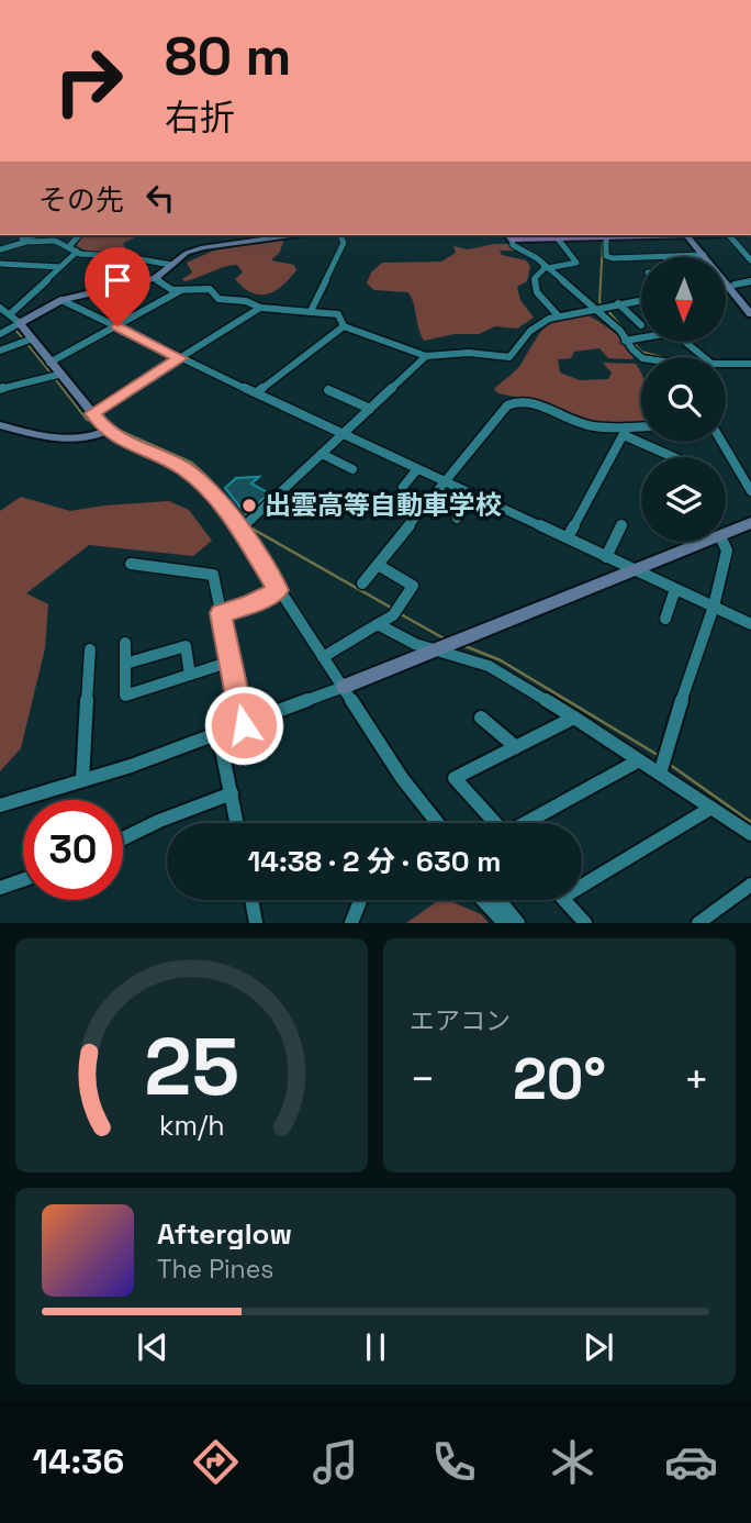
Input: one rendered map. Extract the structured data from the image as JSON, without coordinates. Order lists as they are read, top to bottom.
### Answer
{
  "places": ["出雲高等自動車学校"],
  "north": "bottom",
  "page": {
    "turn": ["80 m", "右折"],
    "then": "その先",
    "limit": "30",
    "trip": "14:38 · 2 分 · 630 m",
    "tile": "エアコン",
    "heat": ["−", "20°", "+"],
    "song": ["Afterglow", "The Pines"],
    "tabs": "14:36",
    "gauge": ["25", "km/h"]
  }
}
